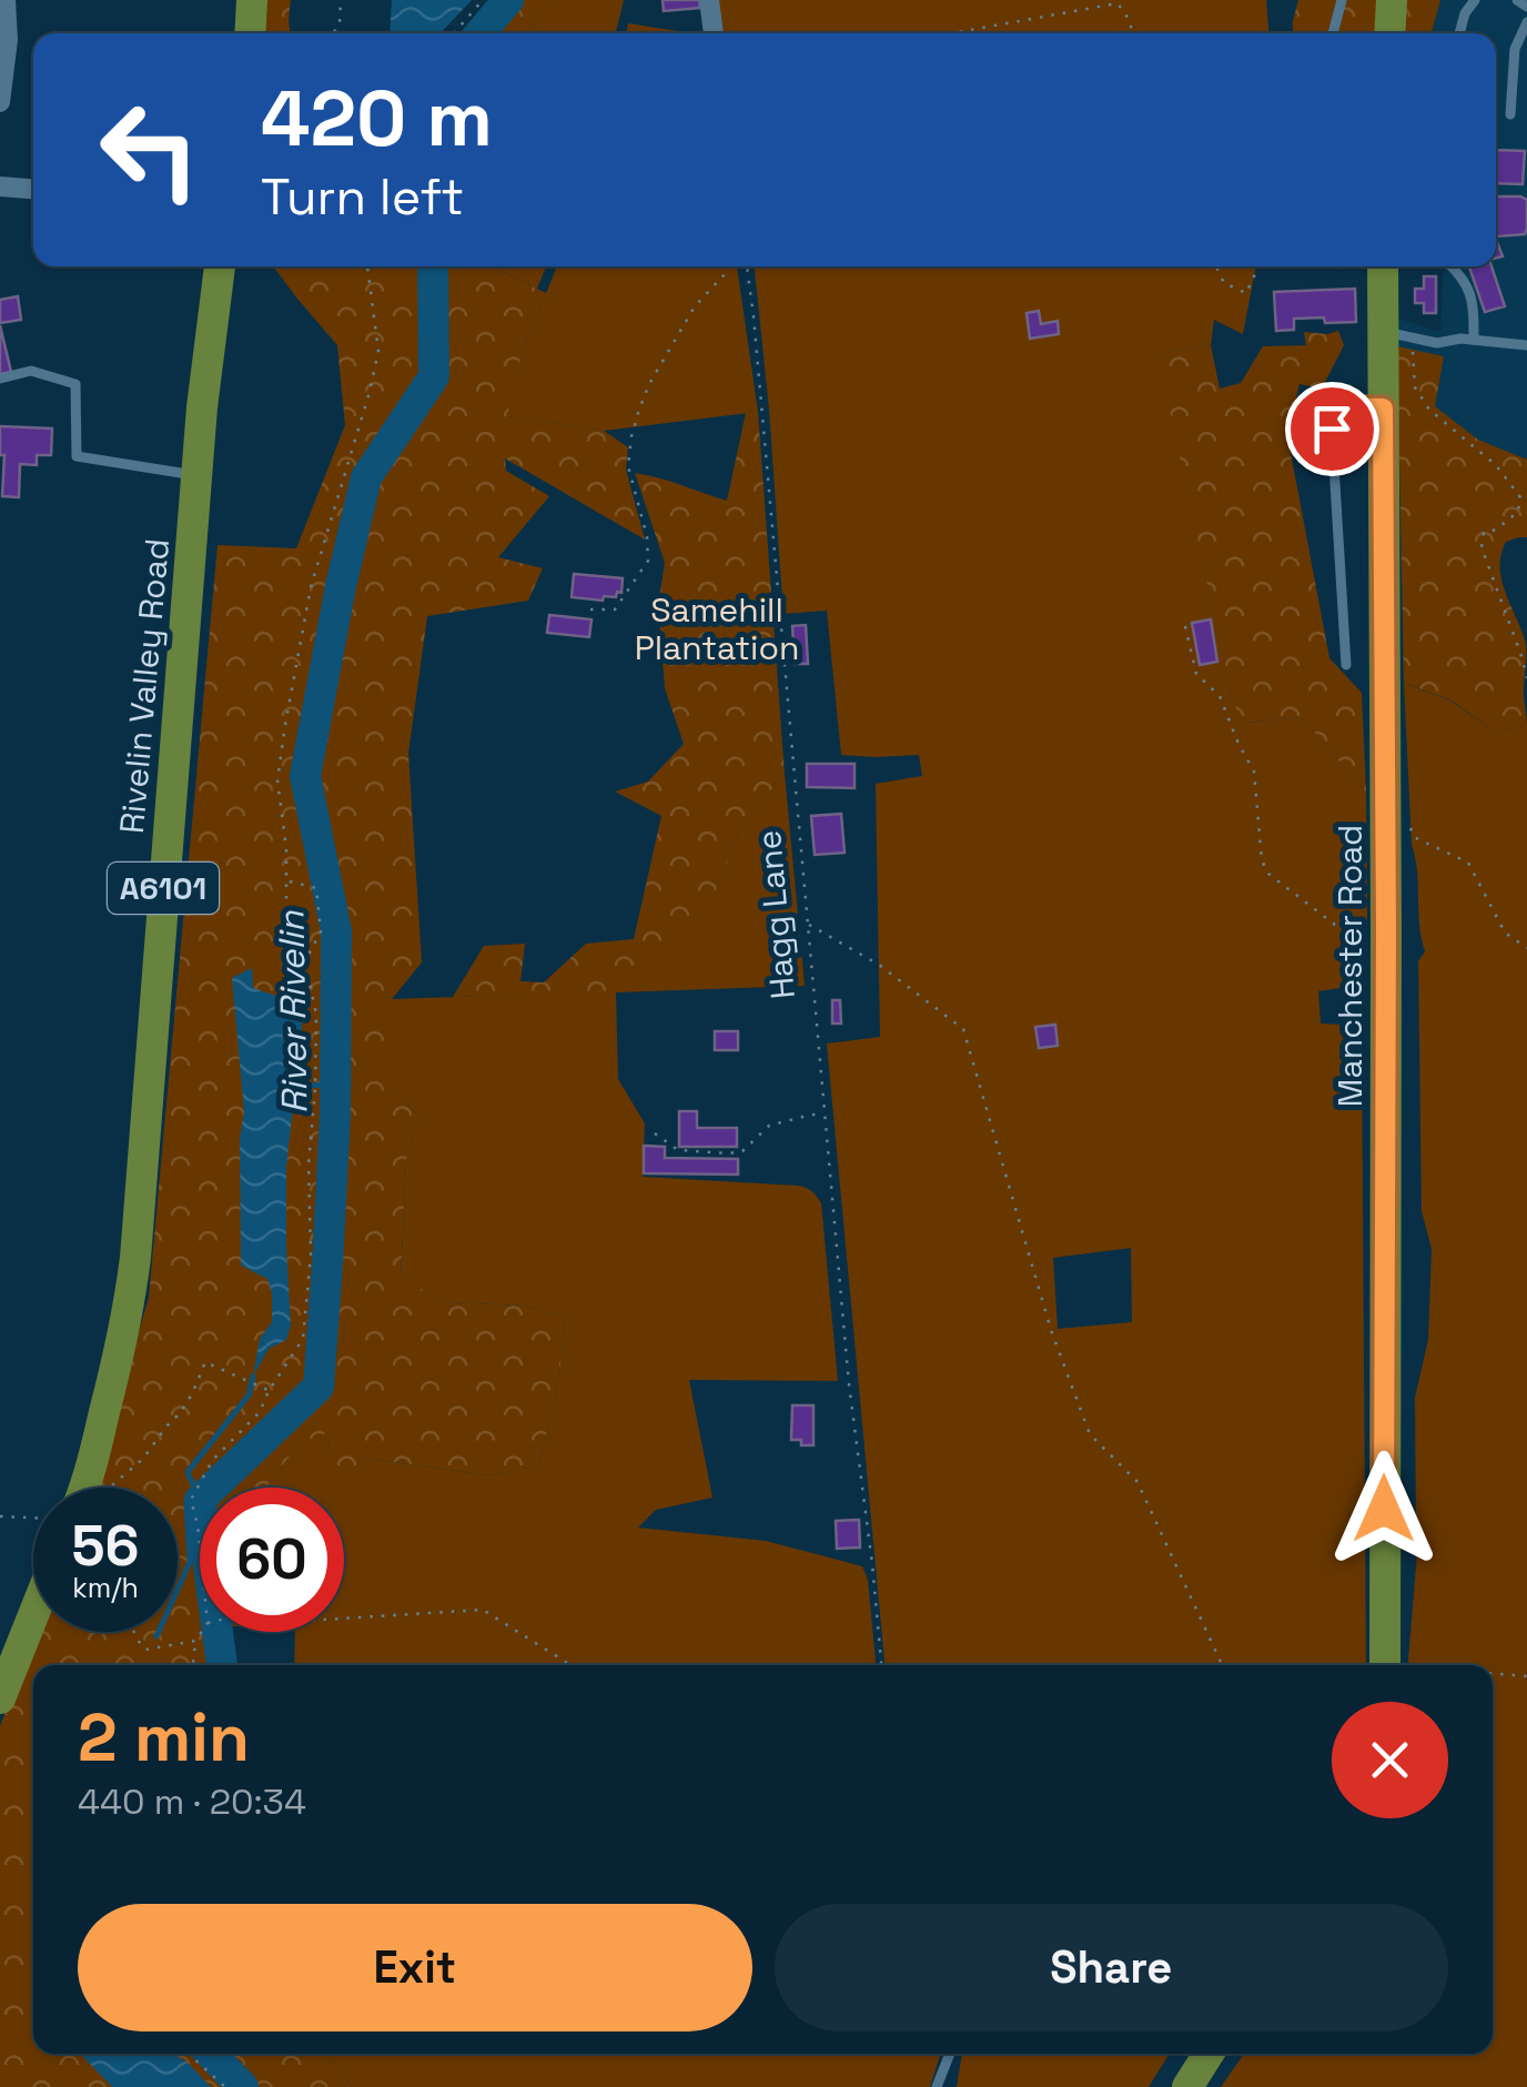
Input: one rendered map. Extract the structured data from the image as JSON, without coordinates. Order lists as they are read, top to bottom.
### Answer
{
  "streets": {
    "main road": ["Rivelin Valley Road", "A6101", "Manchester Road"],
    "path": ["Hagg Lane"]
  },
  "water": ["River Rivelin"],
  "parks": ["Samehill Plantation"],
  "page": {
    "turn": ["420 m", "Turn left"],
    "speed": "56 km/h",
    "limit": "60",
    "heading": ["2 min", "440 m · 20:34"],
    "buttons": ["Exit", "Share"]
  }
}
